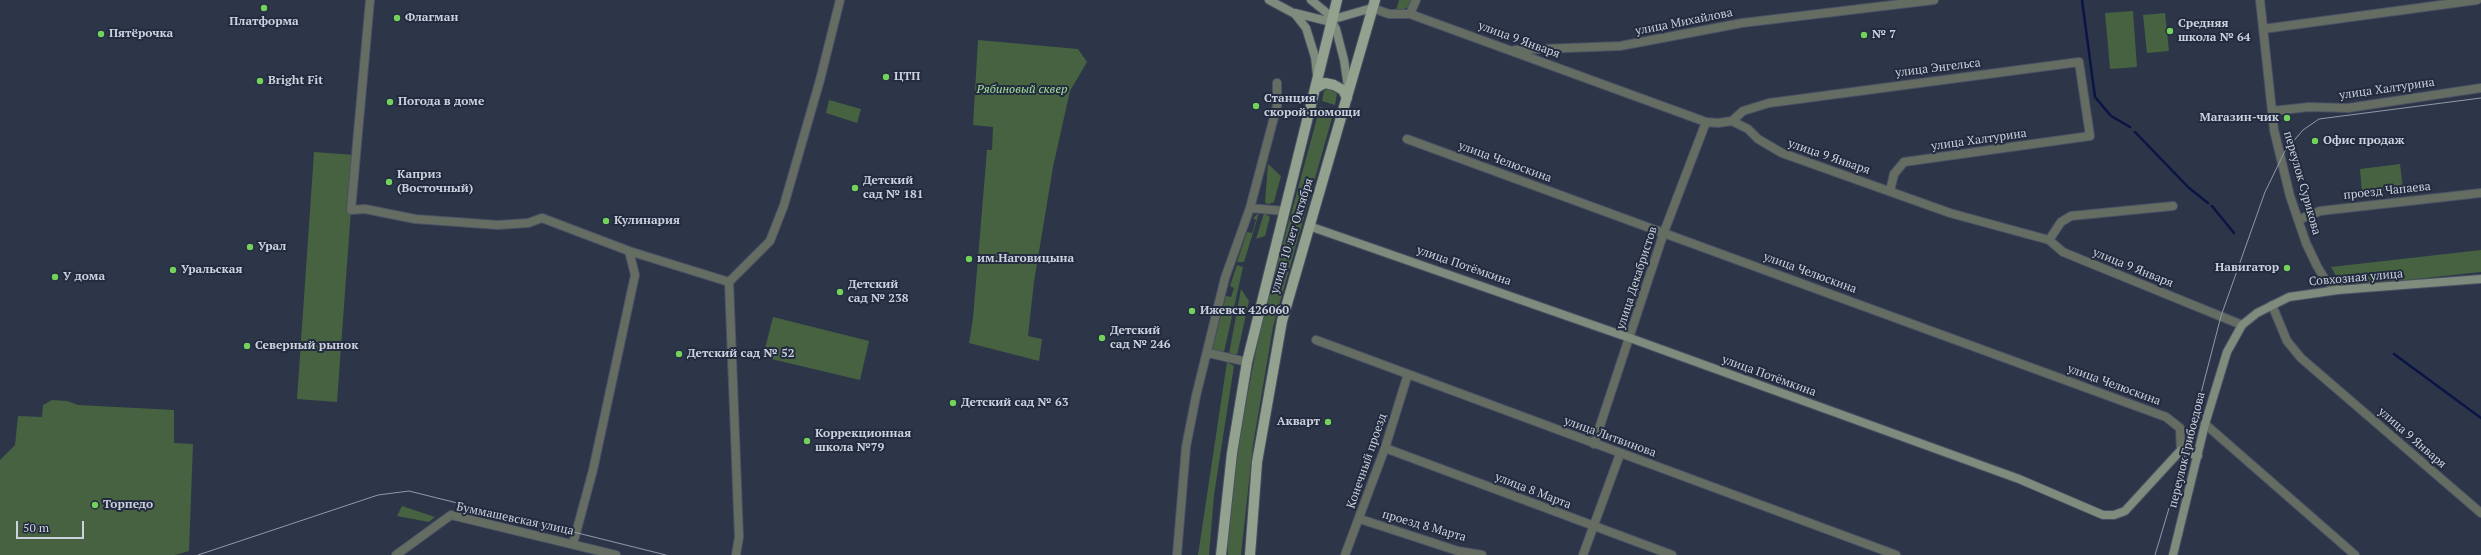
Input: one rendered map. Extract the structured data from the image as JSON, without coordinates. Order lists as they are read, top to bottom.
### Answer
{
  "streets": {
    "main road": ["улица 10 лет Октября"],
    "street": [
      "улица Михайлова",
      "улица 9 Января",
      "улица Энгельса",
      "улица Халтурина",
      "улица Челюскина",
      "переулок Сурикова",
      "проезд Чапаева",
      "улица Потёмкина",
      "улица Декабристов",
      "Совхозная улица",
      "улица Литвинова",
      "переулок Грибоедова",
      "Конечный проезд",
      "улица 8 Марта",
      "Буммашевская улица",
      "проезд 8 Марта"
    ]
  },
  "crossings": [
    ["улица Михайлова", "улица 9 Января"],
    ["улица 9 Января", "улица Энгельса"],
    ["улица 9 Января", "улица Халтурина"],
    ["улица 9 Января", "улица 10 лет Октября"],
    ["улица 9 Января", "улица Декабристов"],
    ["улица 9 Января", "Совхозная улица"],
    ["улица 9 Января", "переулок Грибоедова"],
    ["улица Энгельса", "улица Халтурина"],
    ["улица Халтурина", "переулок Сурикова"],
    ["улица Челюскина", "улица Потёмкина"],
    ["улица Челюскина", "улица Декабристов"],
    ["переулок Сурикова", "проезд Чапаева"],
    ["переулок Сурикова", "Совхозная улица"],
    ["улица 10 лет Октября", "улица Потёмкина"],
    ["улица Потёмкина", "улица Декабристов"],
    ["улица Декабристов", "улица Литвинова"],
    ["Совхозная улица", "переулок Грибоедова"],
    ["улица Литвинова", "Конечный проезд"],
    ["Конечный проезд", "улица 8 Марта"],
    ["Конечный проезд", "проезд 8 Марта"]
  ],
  "parks": ["Рябиновый сквер"],
  "places": [
    "Платформа",
    "Флагман",
    "Средняя школа № 64",
    "Пятёрочка",
    "№ 7",
    "ЦТП",
    "Bright Fit",
    "Погода в доме",
    "Станция скорой помощи",
    "Магазин-чик",
    "Офис продаж",
    "Каприз (Восточный)",
    "Детский сад № 181",
    "Кулинария",
    "Урал",
    "им.Наговицына",
    "Навигатор",
    "Уральская",
    "У дома",
    "Детский сад № 238",
    "Ижевск 426060",
    "Детский сад № 246",
    "Северный рынок",
    "Детский сад № 52",
    "Детский сад № 63",
    "Акварт",
    "Коррекционная школа №79",
    "Торпедо"
  ],
  "scale_bar": "50 m"
}
